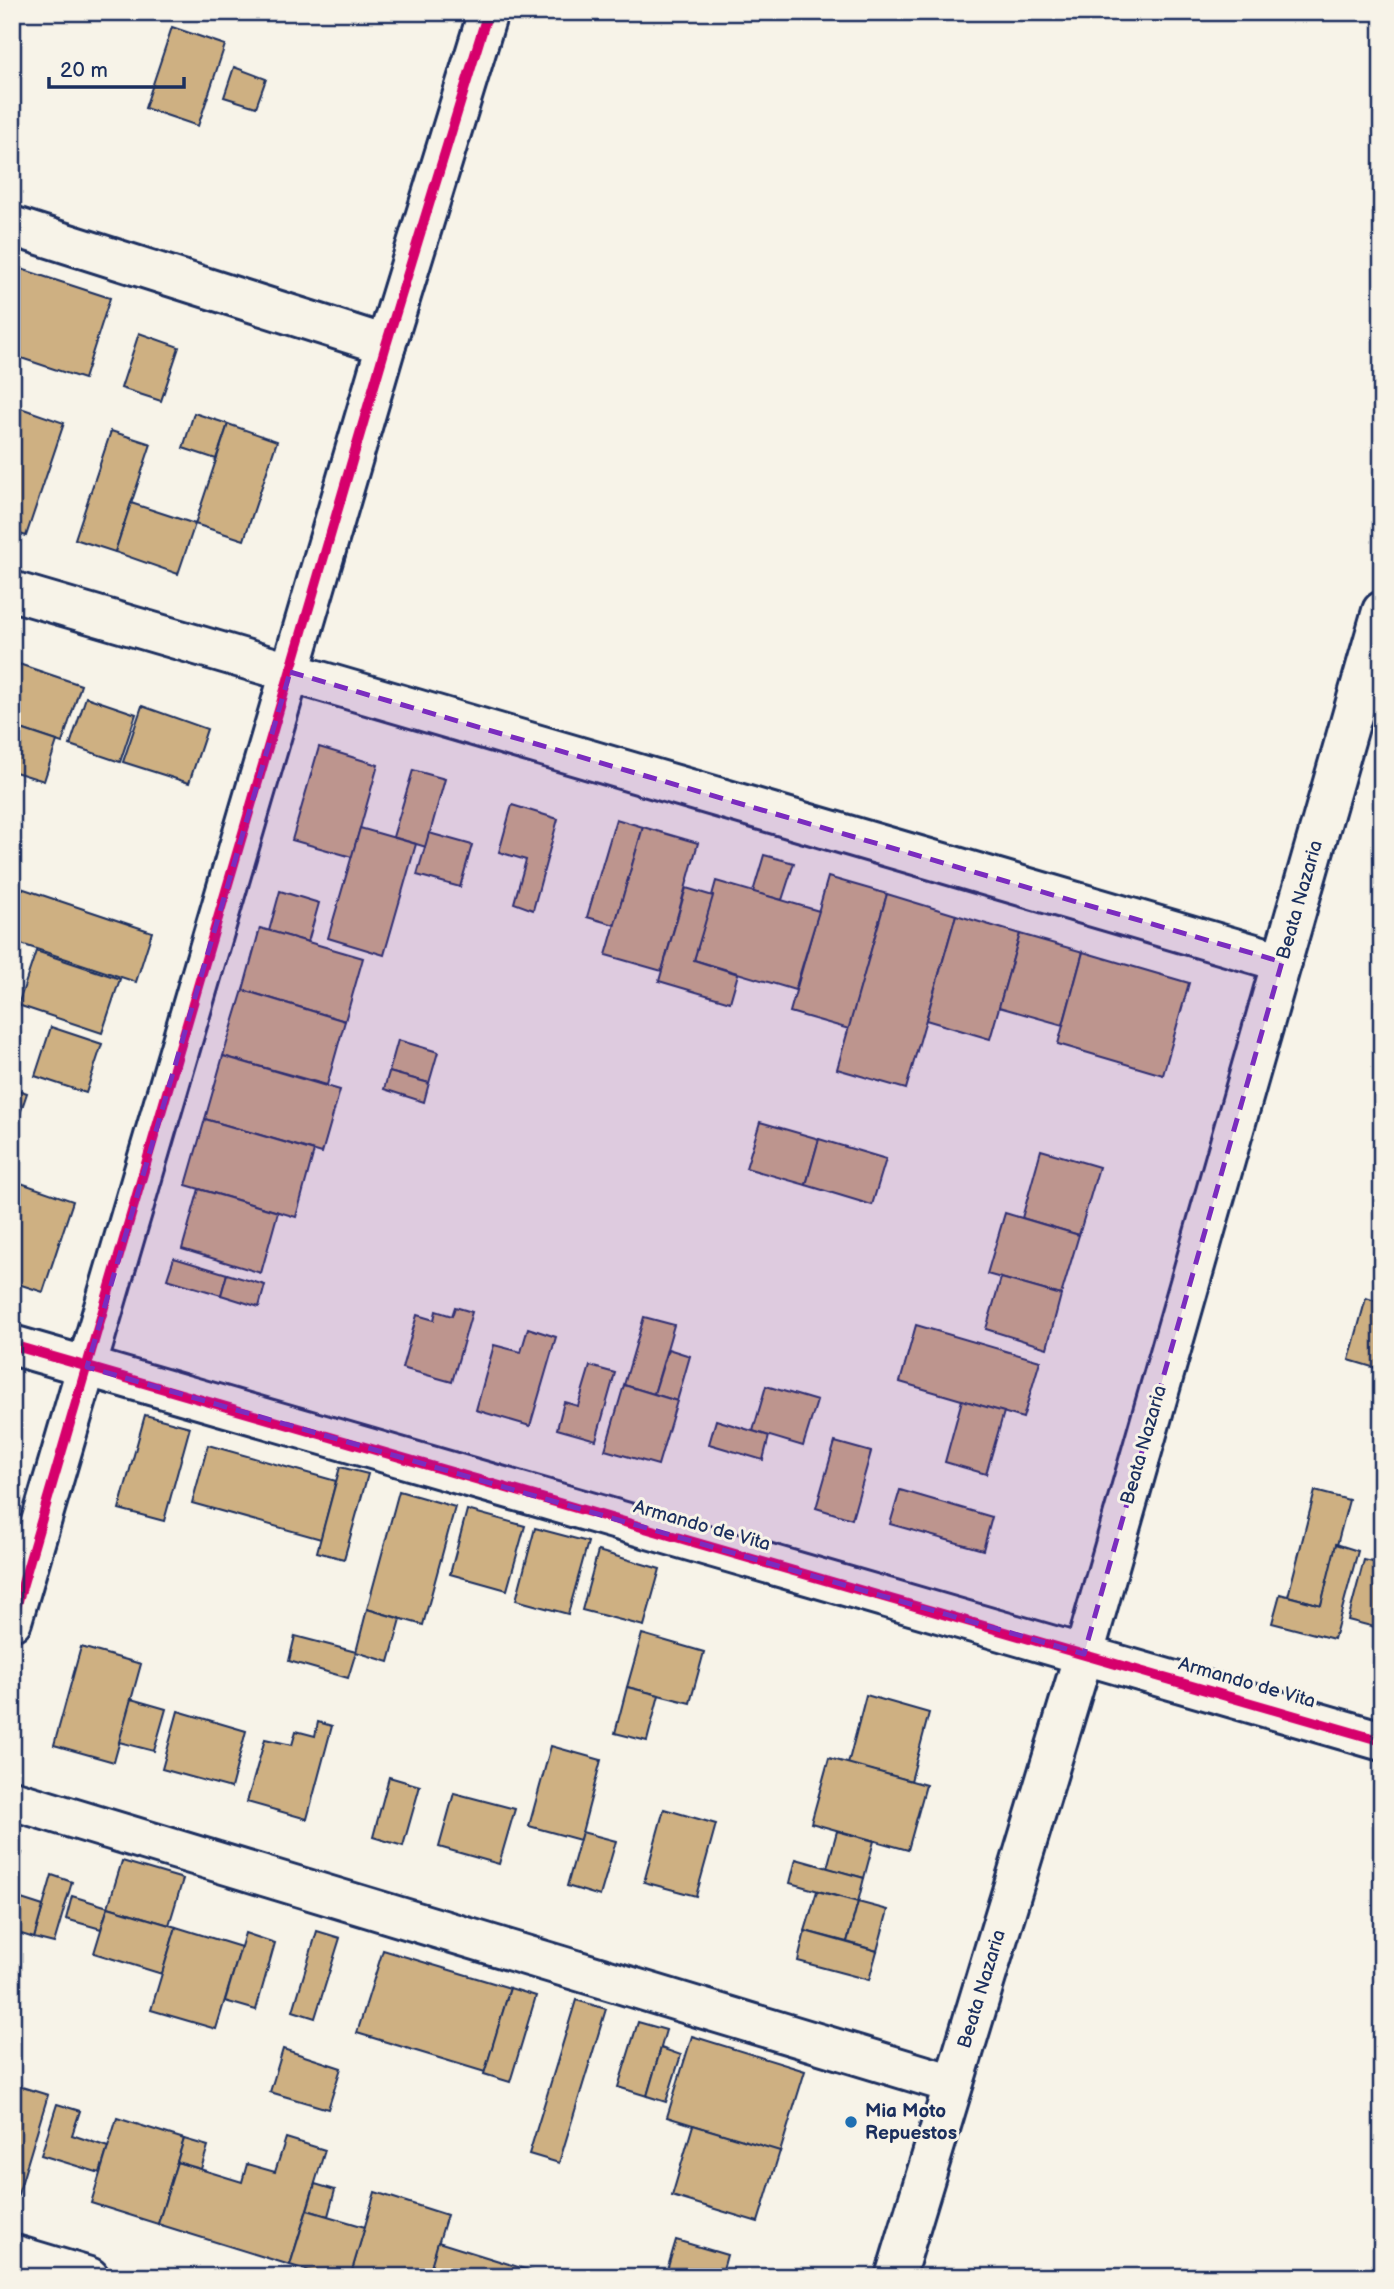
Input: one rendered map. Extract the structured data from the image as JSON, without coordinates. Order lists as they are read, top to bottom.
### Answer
{
  "streets": {
    "street": ["Beata Nazaria", "Armando de Vita"]
  },
  "crossings": [
    ["Beata Nazaria", "Armando de Vita"]
  ],
  "places": ["Mia Moto Repuestos"],
  "scale_bar": "20 m"
}
